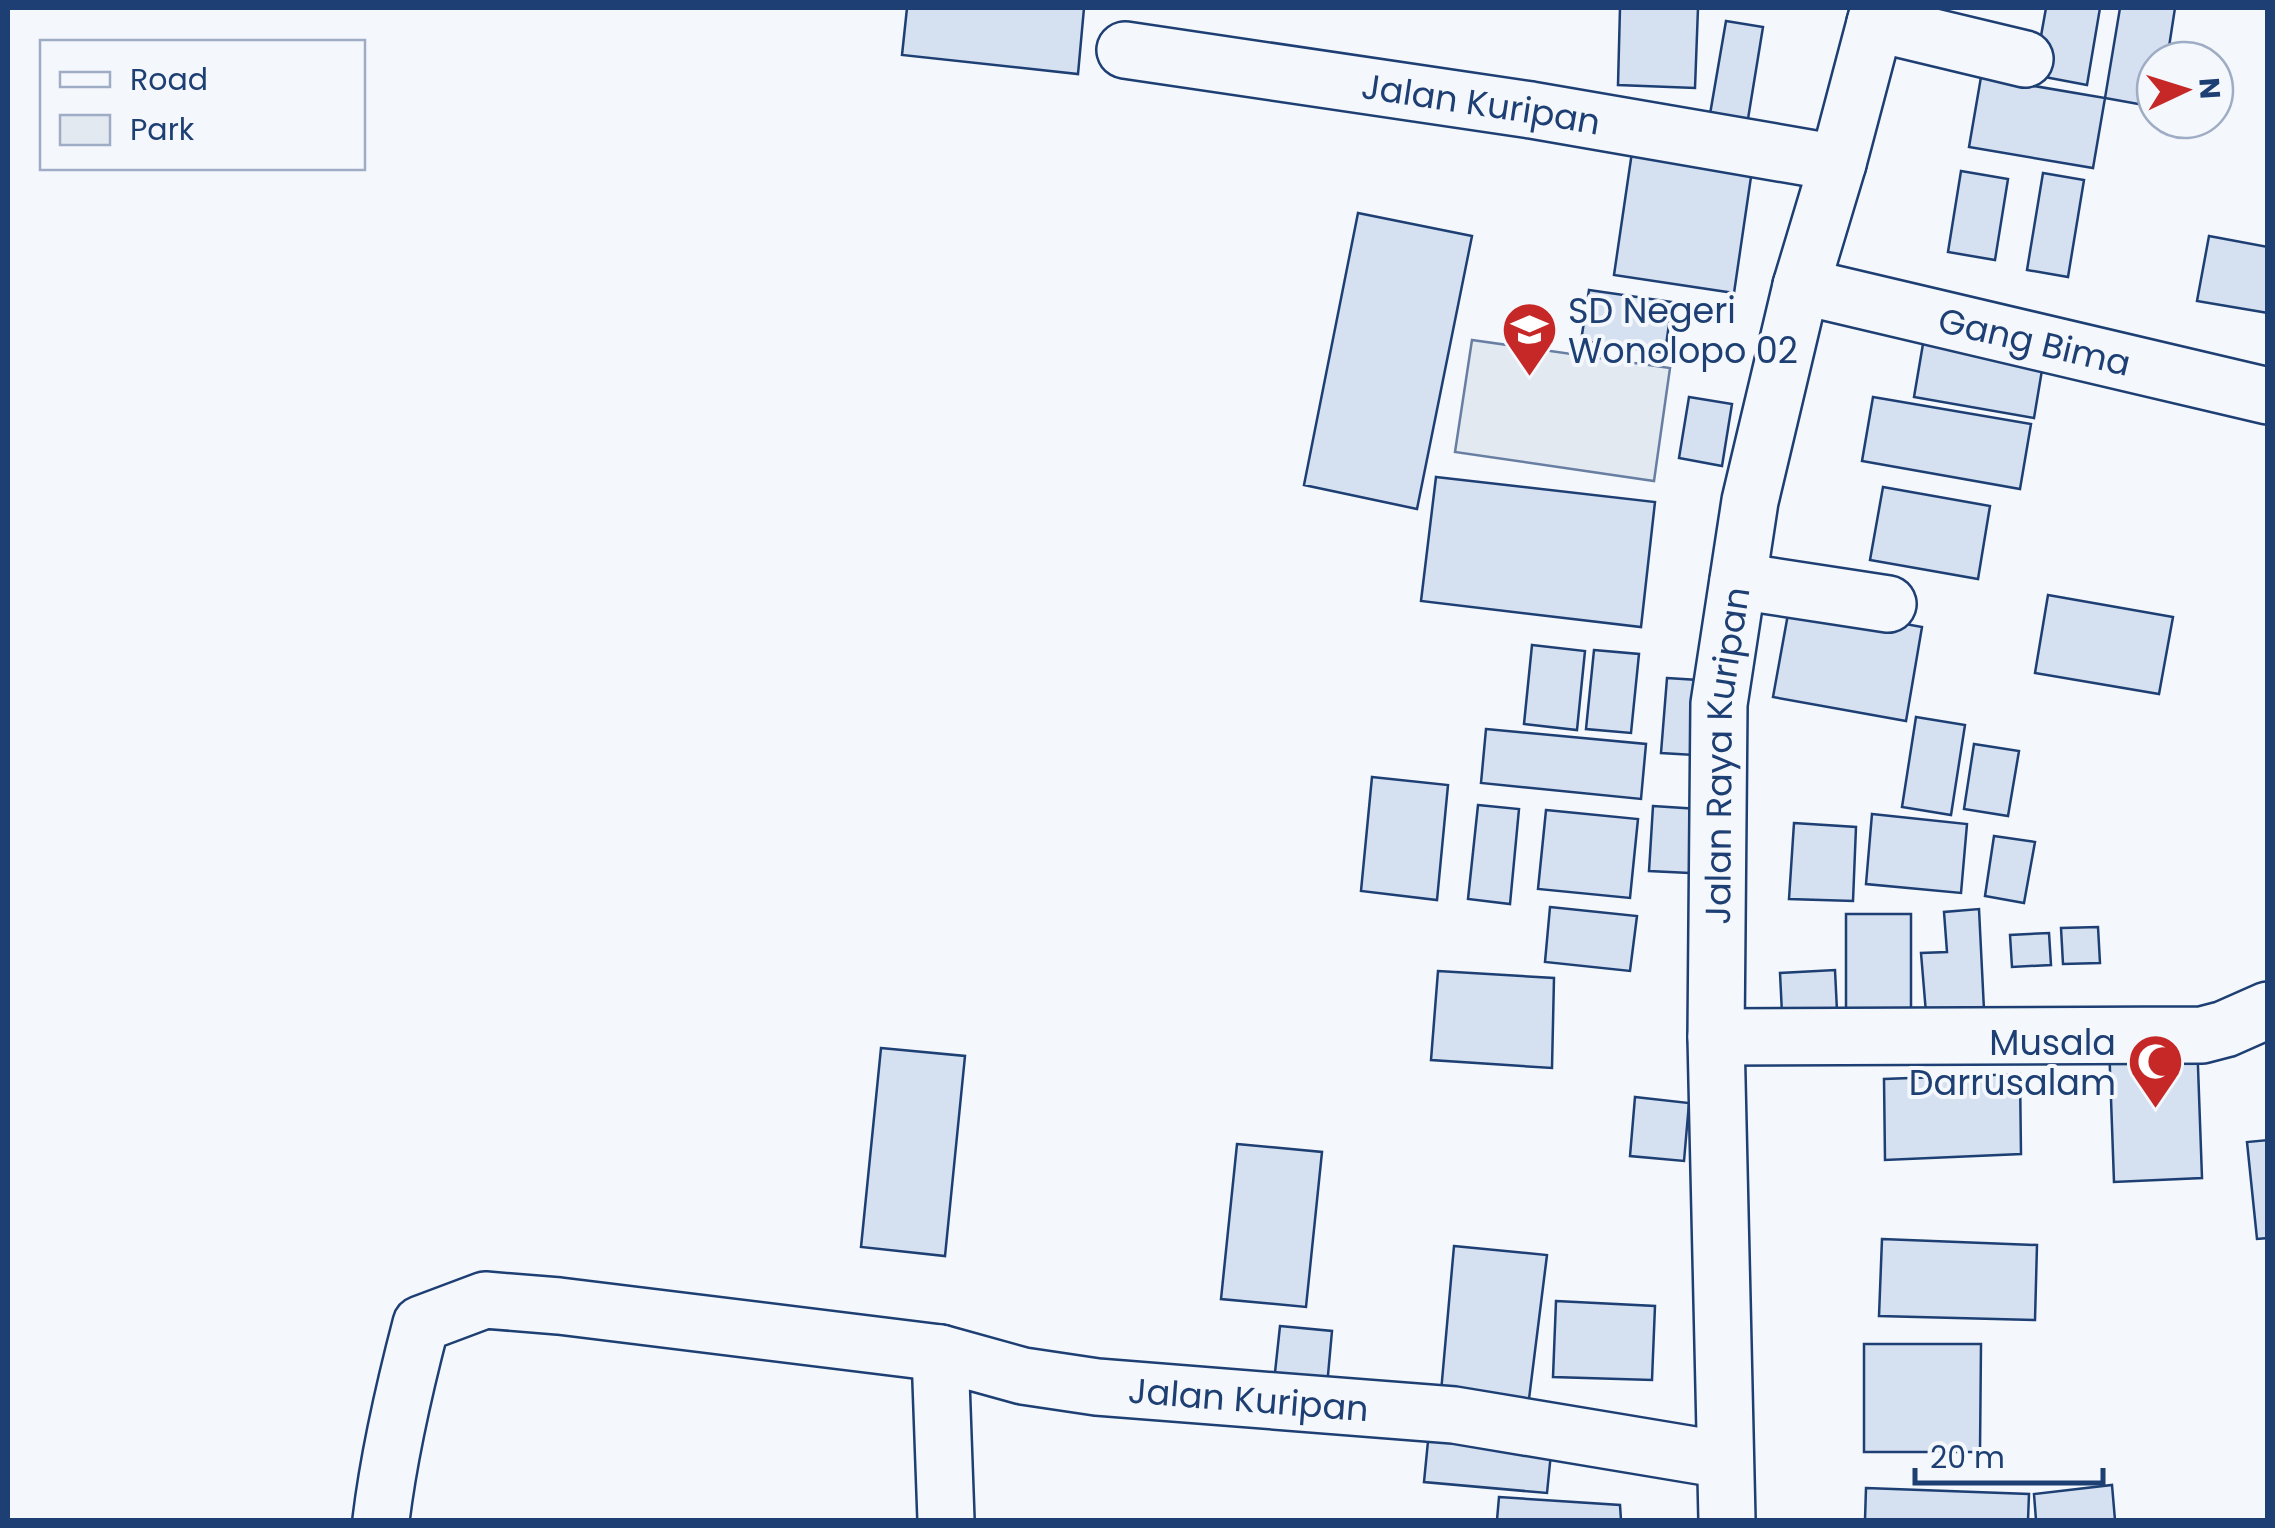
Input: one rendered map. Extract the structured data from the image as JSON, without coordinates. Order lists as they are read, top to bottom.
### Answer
{
  "streets": {
    "street": ["Jalan Kuripan", "Gang Bima", "Jalan Raya Kuripan"]
  },
  "crossings": [
    ["Jalan Kuripan", "Jalan Raya Kuripan"],
    ["Gang Bima", "Jalan Raya Kuripan"]
  ],
  "places": {
    "school or university": ["SD Negeri Wonolopo 02"],
    "mosque": ["Musala Darrusalam"]
  },
  "legend": ["Road", "Park"],
  "scale_bar": "20 m",
  "north": "right"
}
